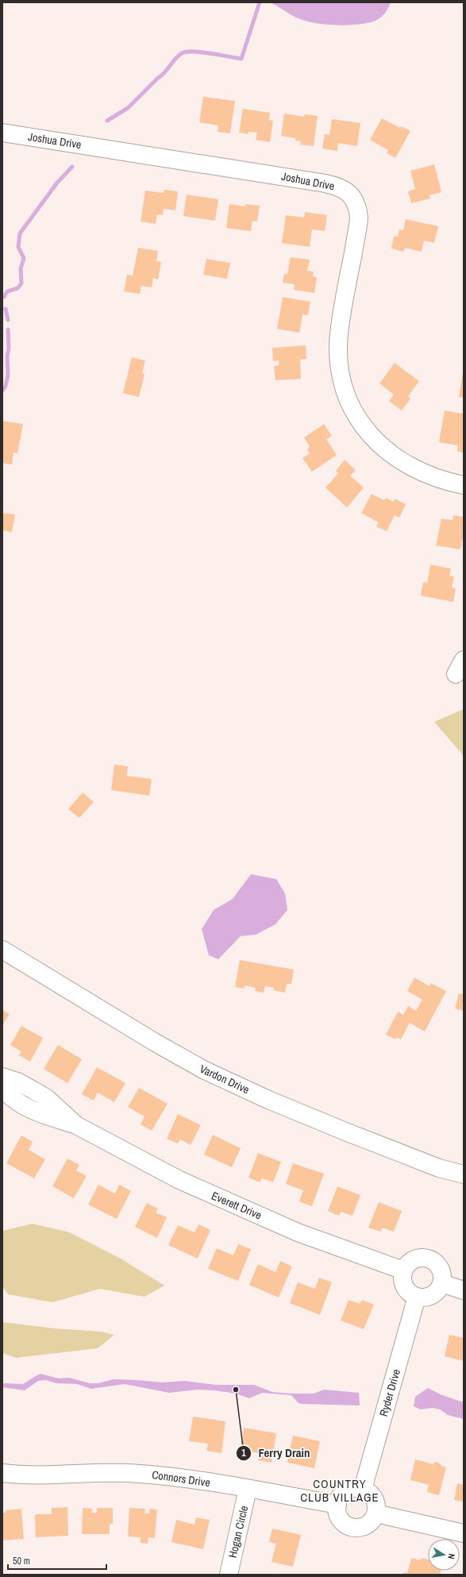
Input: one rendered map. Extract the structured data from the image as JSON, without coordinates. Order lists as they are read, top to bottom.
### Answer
{
  "streets": {
    "street": [
      "Joshua Drive",
      "Vardon Drive",
      "Everett Drive",
      "Ryder Drive",
      "Connors Drive",
      "Hogan Circle"
    ]
  },
  "crossings": [
    ["Everett Drive", "Ryder Drive"],
    ["Ryder Drive", "Connors Drive"],
    ["Connors Drive", "Hogan Circle"]
  ],
  "districts": ["COUNTRY CLUB VILLAGE"],
  "places": ["Ferry Drain"],
  "scale_bar": "50 m",
  "north": "right"
}
